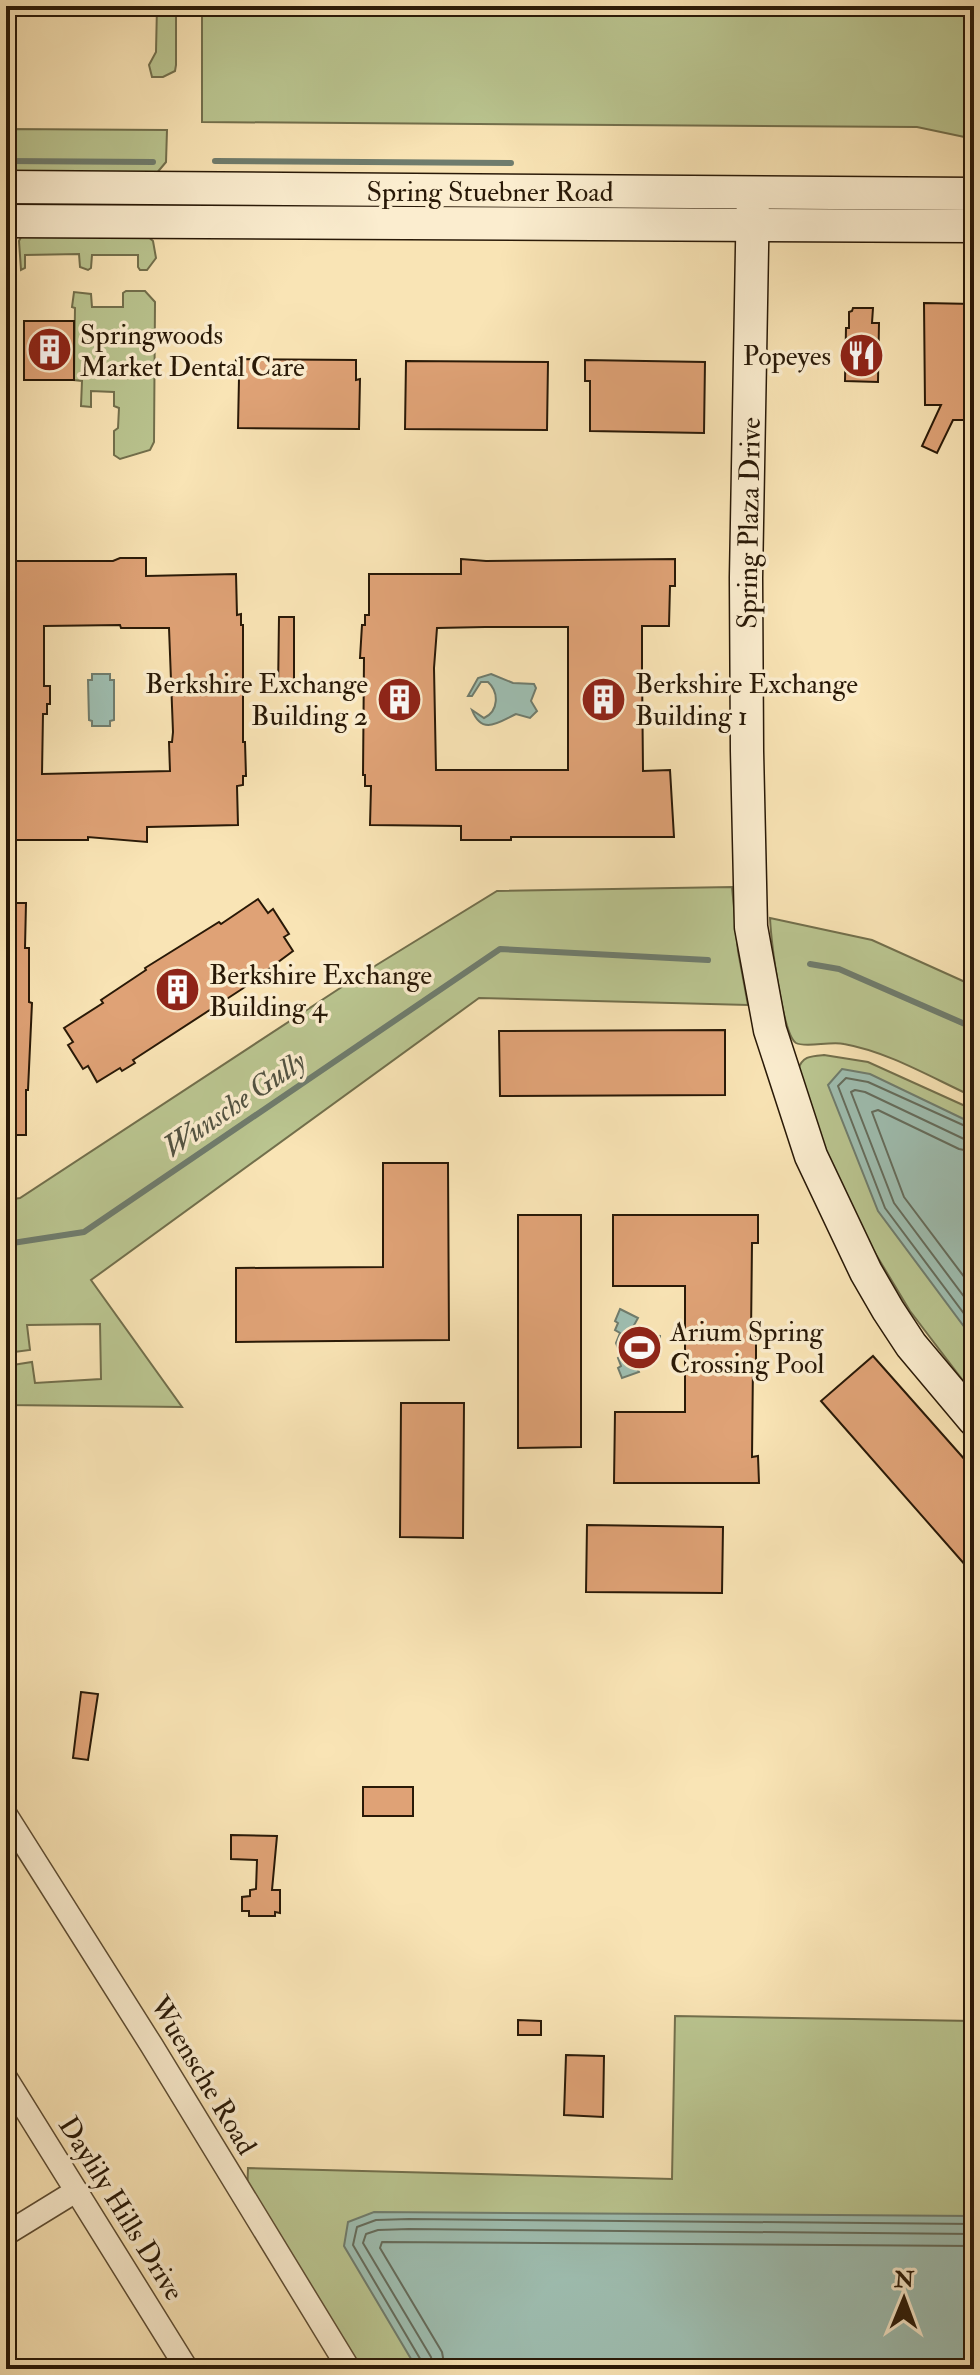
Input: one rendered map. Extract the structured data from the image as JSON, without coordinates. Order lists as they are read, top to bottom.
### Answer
{
  "streets": {
    "main road": ["Spring Stuebner Road", "Spring Plaza Drive"],
    "street": ["Wuensche Road", "Daylily Hills Drive"]
  },
  "crossings": [
    ["Spring Stuebner Road", "Spring Plaza Drive"]
  ],
  "water": ["Wunsche Gully"],
  "places": {
    "building": [
      "Springwoods Market Dental Care",
      "Berkshire Exchange Building 2",
      "Berkshire Exchange Building 1",
      "Berkshire Exchange Building 4"
    ],
    "restaurant": ["Popeyes"],
    "sports": ["Arium Spring Crossing Pool"]
  },
  "north": "top"
}
